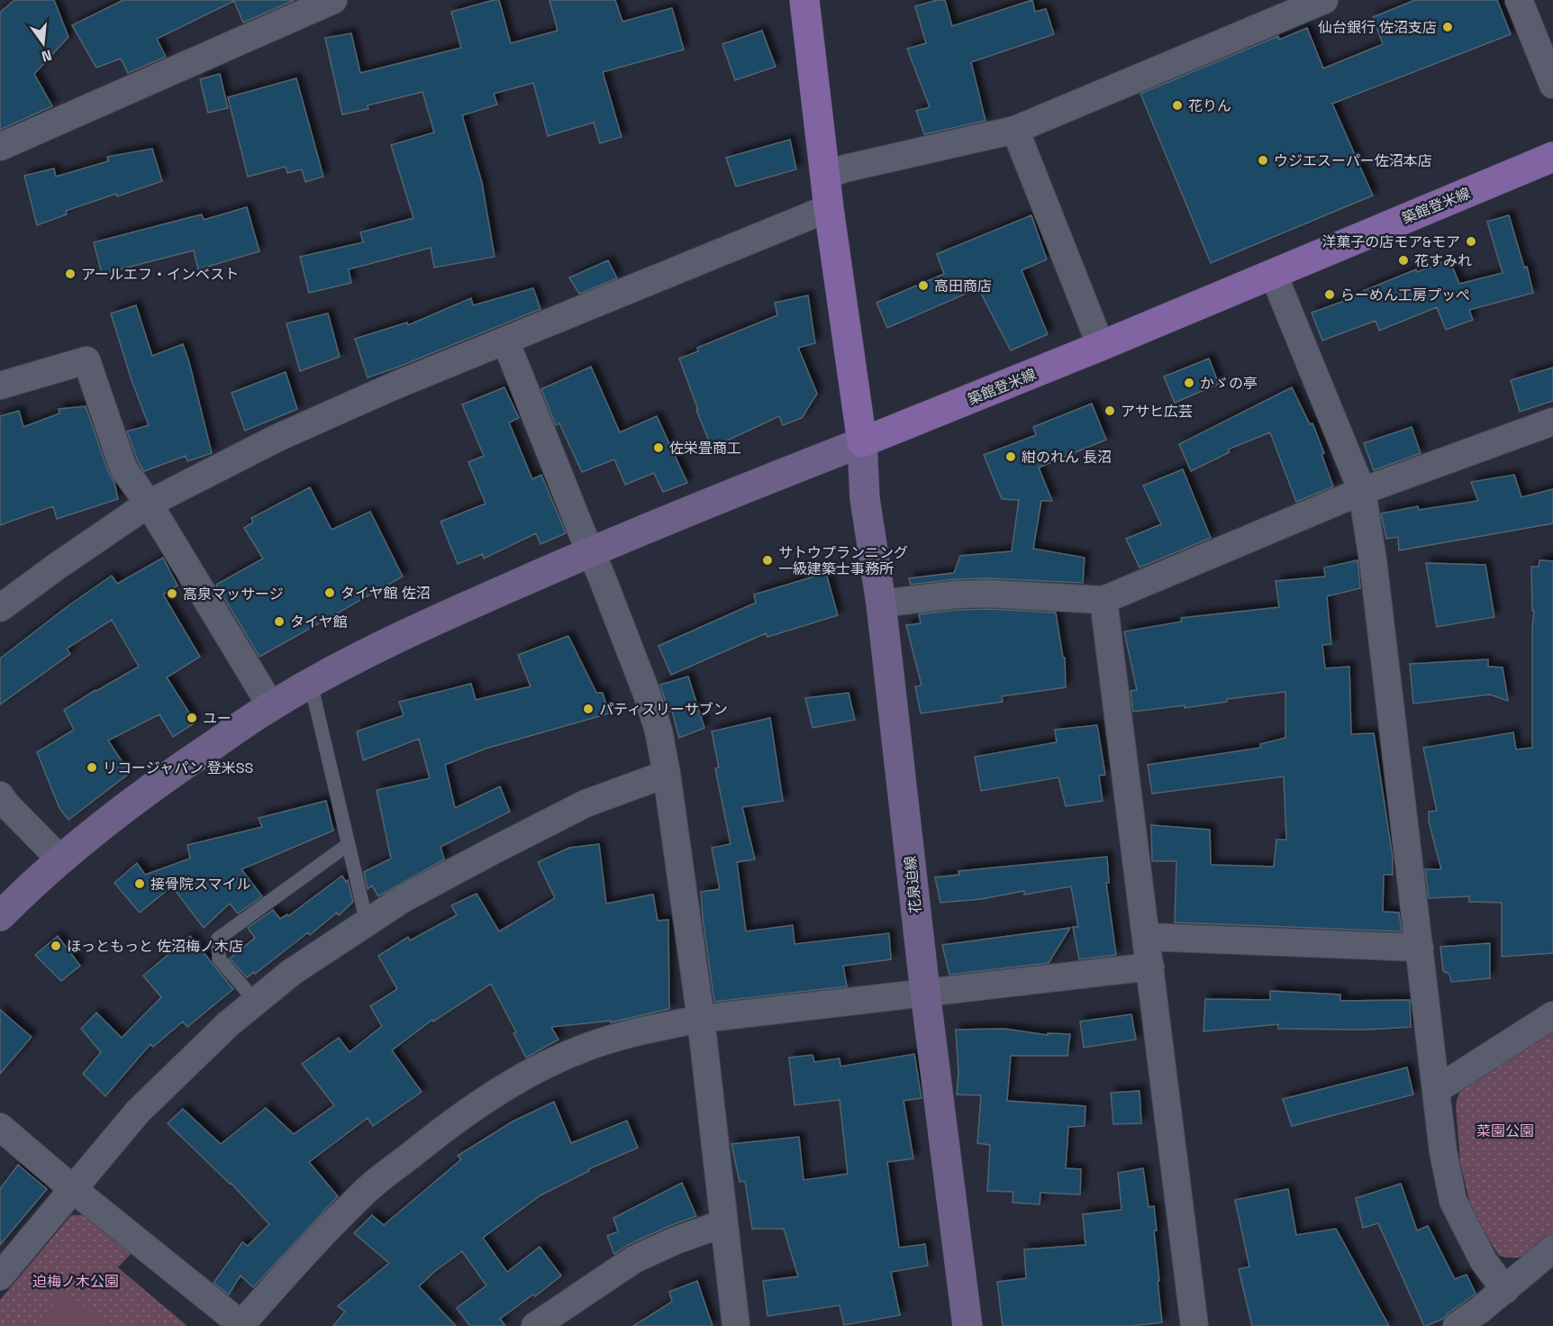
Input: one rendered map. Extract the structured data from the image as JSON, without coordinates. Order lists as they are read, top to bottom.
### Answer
{
  "streets": {
    "main road": ["築館登米線"],
    "street": ["花泉迫線"]
  },
  "crossings": [
    ["築館登米線", "花泉迫線"]
  ],
  "parks": ["菜園公園", "迫梅ノ木公園"],
  "places": [
    "仙台銀行 佐沼支店",
    "花りん",
    "ウジエスーパー佐沼本店",
    "洋菓子の店モア&モア",
    "花すみれ",
    "アールエフ・インベスト",
    "高田商店",
    "らーめん工房プッぺ",
    "かゞの亭",
    "アサヒ広芸",
    "佐栄畳商工",
    "紺のれん 長沼",
    "サトウプランニング 一級建築士事務所",
    "タイヤ館 佐沼",
    "高泉マッサージ",
    "タイヤ館",
    "パティスリーサブン",
    "ユー",
    "リコージャパン 登米SS",
    "接骨院スマイル",
    "ほっともっと 佐沼梅ノ木店"
  ],
  "north": "bottom"
}
